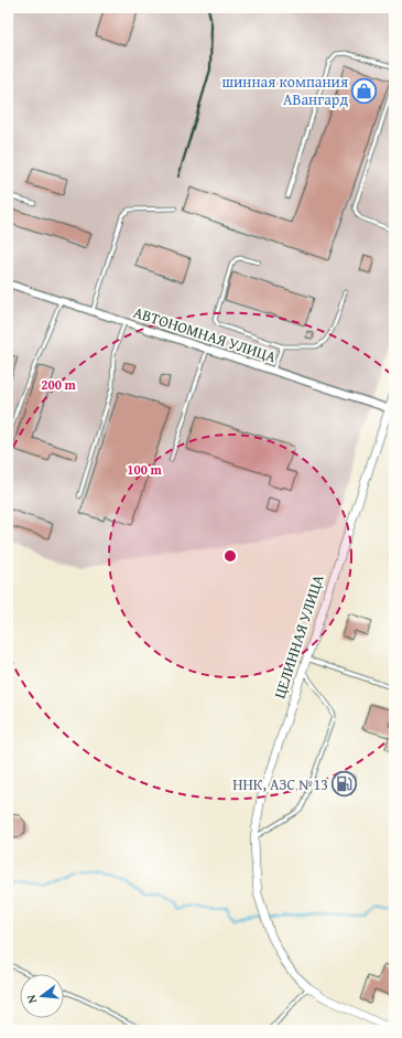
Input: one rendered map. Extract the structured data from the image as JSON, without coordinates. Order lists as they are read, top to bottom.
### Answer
{
  "streets": {
    "street": ["АВТОНОМНАЯ УЛИЦА", "ЦЕЛИННАЯ УЛИЦА"]
  },
  "crossings": [
    ["АВТОНОМНАЯ УЛИЦА", "ЦЕЛИННАЯ УЛИЦА"]
  ],
  "places": {
    "shop": ["шинная компания АВангард"],
    "fuel station": ["ННК, АЗС №13"]
  },
  "north": "left",
  "rings": ["200 m", "100 m"]
}
